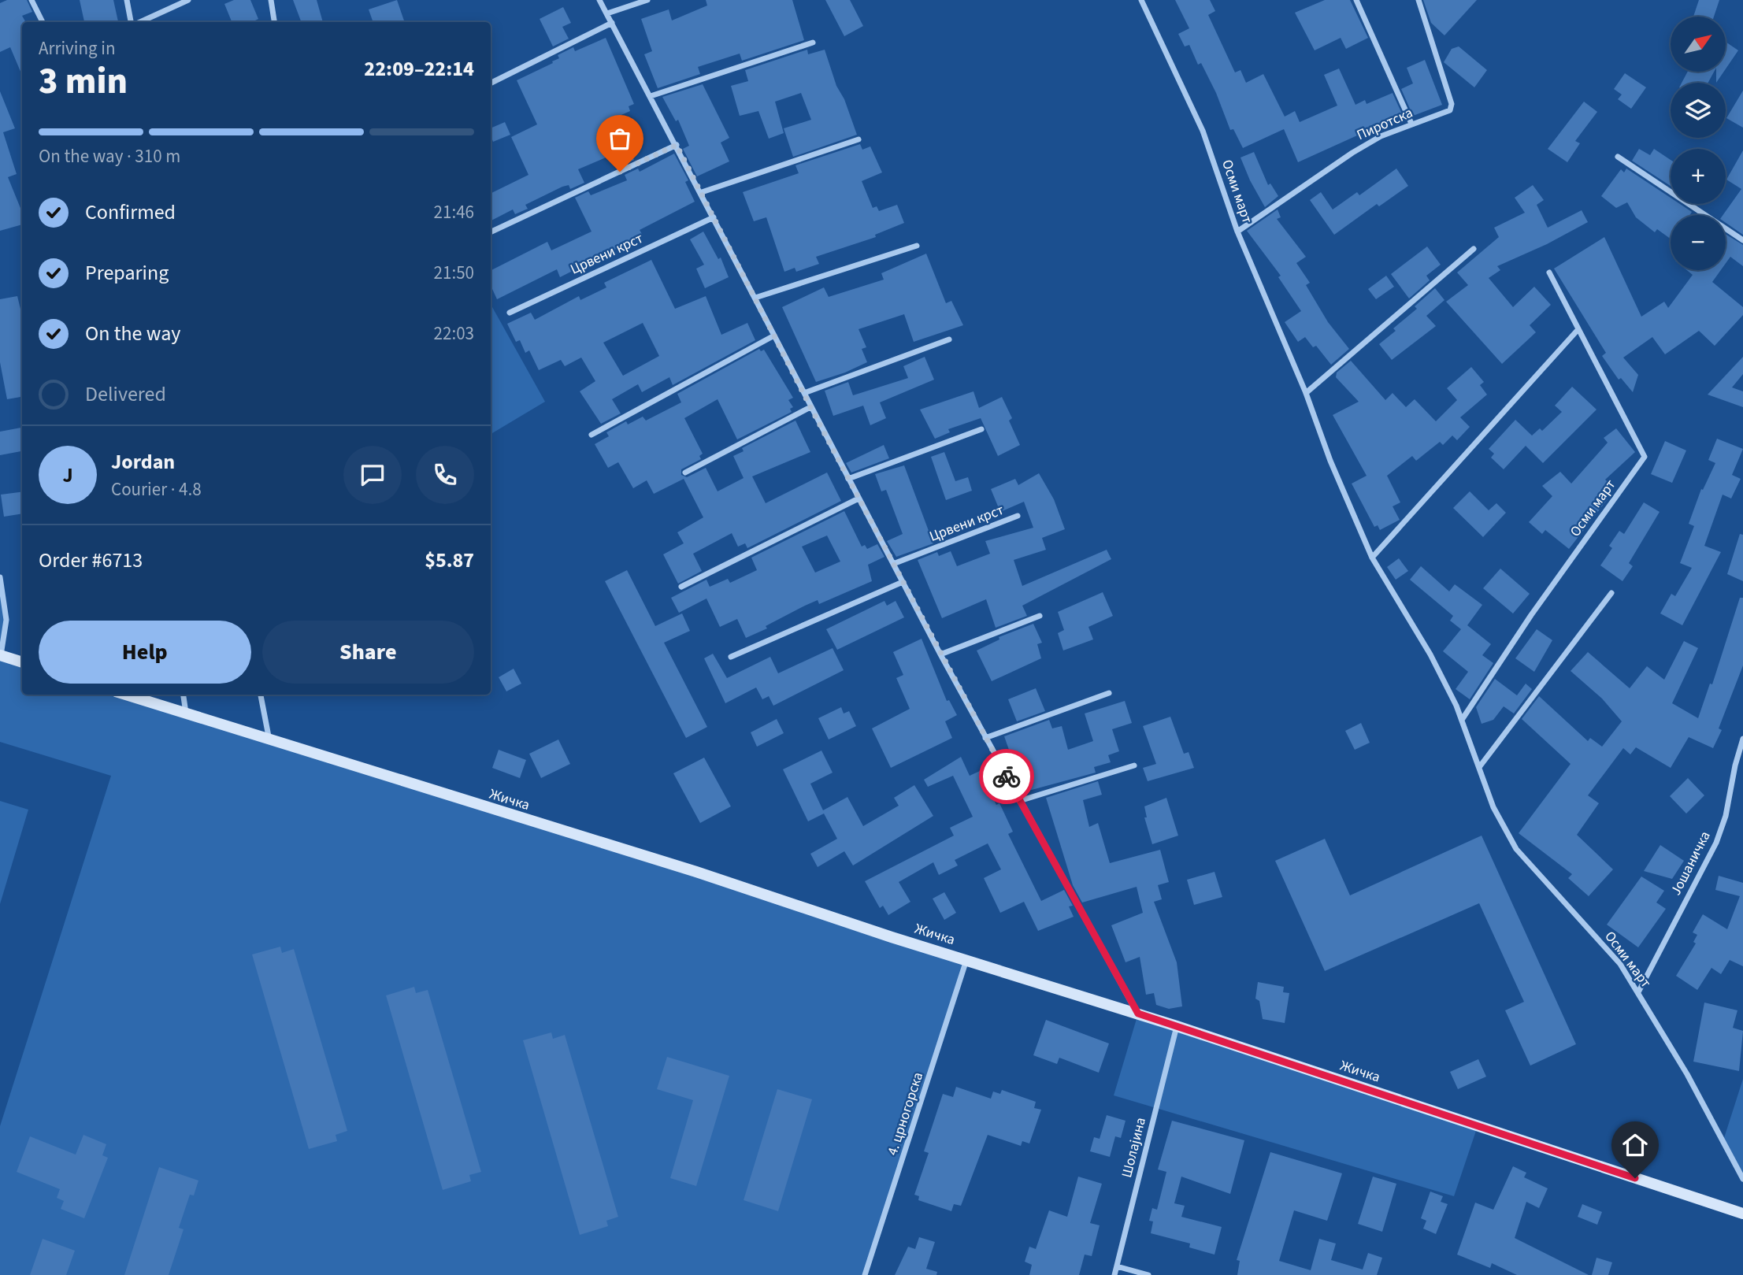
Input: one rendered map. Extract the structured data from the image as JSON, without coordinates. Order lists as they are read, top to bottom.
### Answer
{
  "streets": {
    "main road": ["Жичка"],
    "street": [
      "Пиротска",
      "Осми март",
      "Црвени крст",
      "Јошаничка",
      "4. црногорска",
      "Шолајина"
    ]
  },
  "crossings": [
    ["Пиротска", "Осми март"],
    ["Осми март", "Јошаничка"],
    ["Жичка", "4. црногорска"],
    ["Жичка", "Шолајина"]
  ],
  "north": "top right",
  "page": {
    "map_buttons": ["+", "−"],
    "heading": ["3 min", "Arriving in", "22:09–22:14"],
    "panel": [
      "Jordan",
      "Courier · 4.8",
      "Order #6713",
      "$5.87"
    ],
    "bar": "On the way · 310 m",
    "list": [
      ["Confirmed", "21:46"],
      ["Preparing", "21:50"],
      ["On the way", "22:03"],
      "Delivered"
    ],
    "round": "J",
    "buttons": ["Help", "Share"]
  }
}
